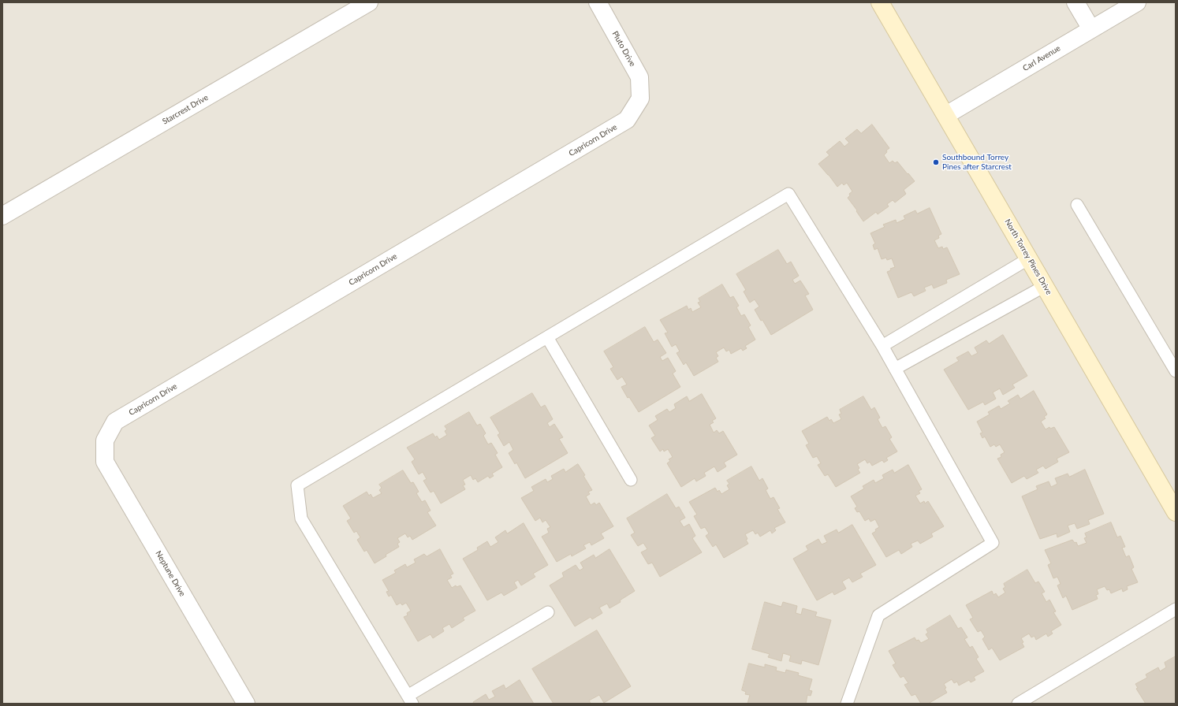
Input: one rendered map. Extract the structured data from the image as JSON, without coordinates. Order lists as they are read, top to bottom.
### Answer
{
  "streets": {
    "main road": ["North Torrey Pines Drive"],
    "street": [
      "Pluto Drive",
      "Carl Avenue",
      "Starcrest Drive",
      "Capricorn Drive",
      "Neptune Drive"
    ]
  },
  "crossings": [
    ["Pluto Drive", "Capricorn Drive"],
    ["Carl Avenue", "North Torrey Pines Drive"],
    ["Capricorn Drive", "Neptune Drive"]
  ],
  "places": ["Southbound Torrey Pines after Starcrest"]
}
